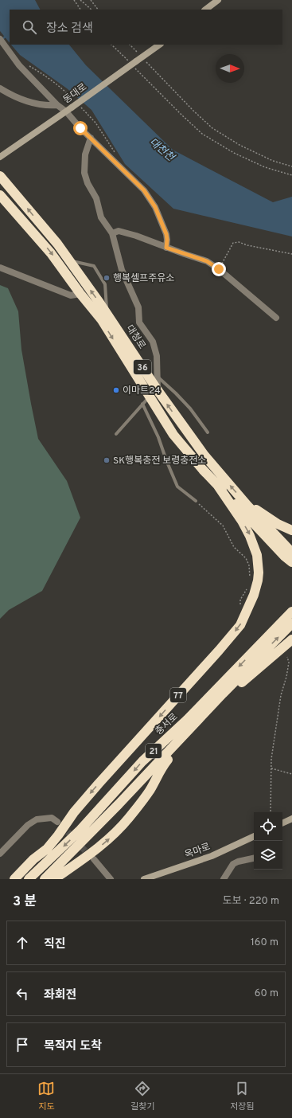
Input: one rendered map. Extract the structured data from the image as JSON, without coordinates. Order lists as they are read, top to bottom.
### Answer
{
  "streets": {
    "highway": [
      "대청로",
      "36",
      "77",
      "충서로",
      "21"
    ],
    "street": ["동대로", "옥마로"]
  },
  "crossings": [
    ["36", "77"]
  ],
  "water": ["대천천"],
  "places": ["행복셀프주유소", "이마트24", "SK행복충전 보령충전소"],
  "north": "right",
  "page": {
    "search": "장소 검색",
    "heading": ["3 분", "도보 · 220 m"],
    "list": [
      ["직진", "160 m"],
      ["좌회전", "60 m"],
      "목적지 도착"
    ],
    "nav": ["지도", "길찾기", "저장됨"]
  }
}
